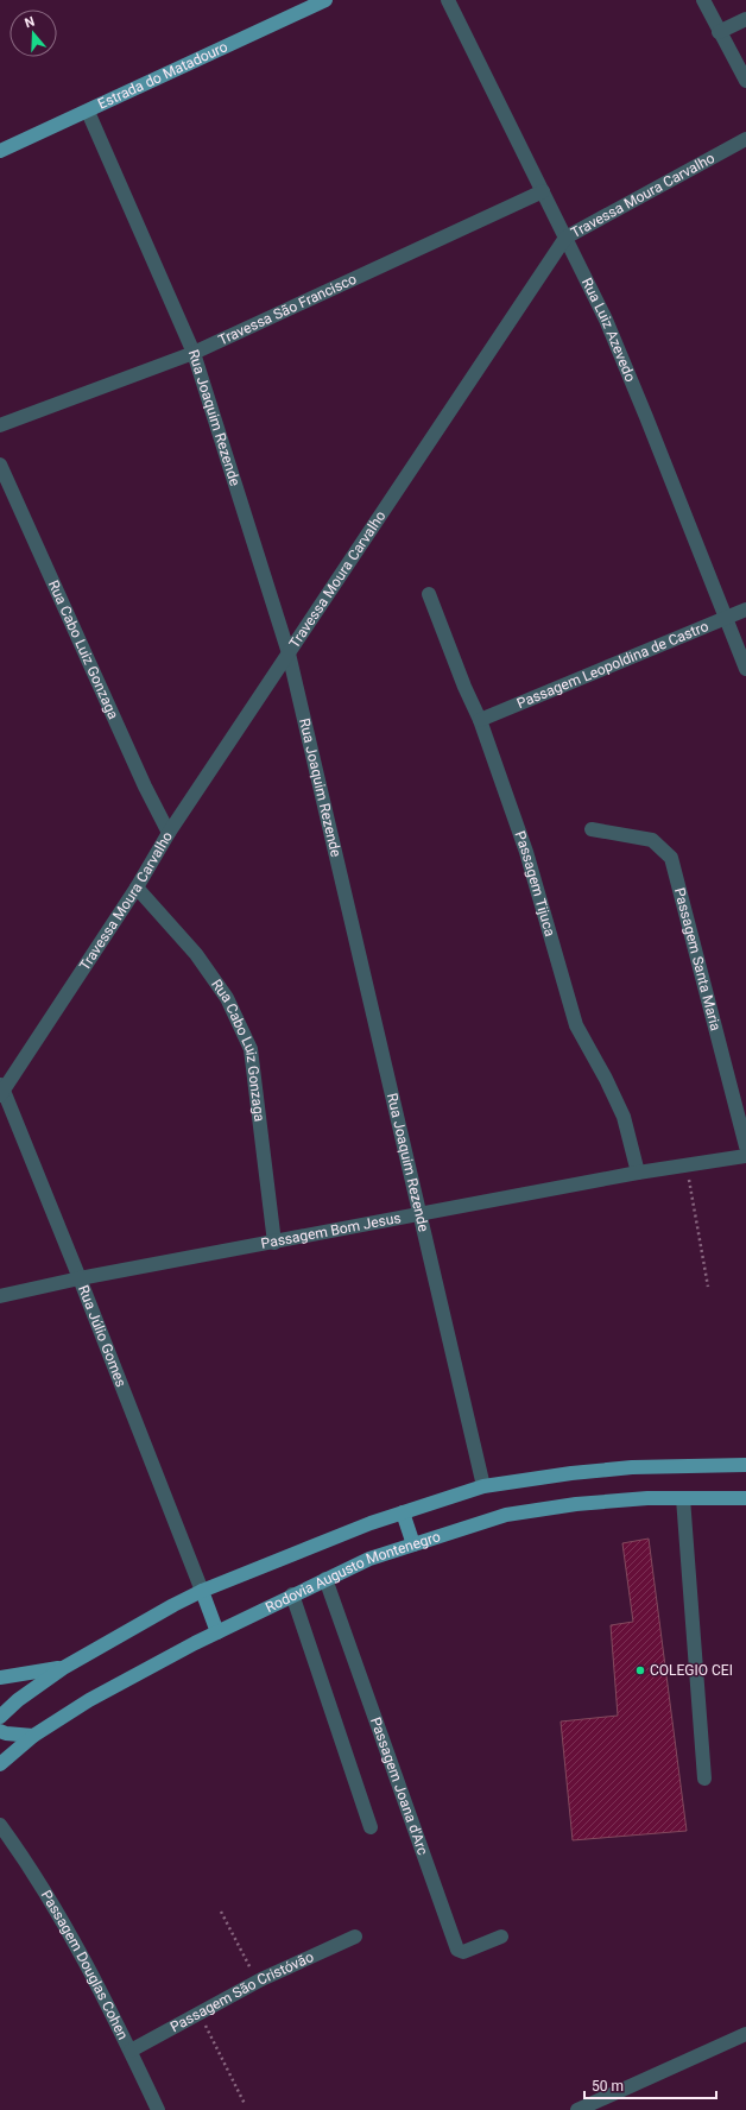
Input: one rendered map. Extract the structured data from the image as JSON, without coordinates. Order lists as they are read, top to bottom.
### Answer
{
  "streets": {
    "main road": ["Estrada do Matadouro", "Rodovia Augusto Montenegro"],
    "street": [
      "Travessa Moura Carvalho",
      "Travessa São Francisco",
      "Rua Luiz Azevedo",
      "Rua Joaquim Rezende",
      "Rua Cabo Luiz Gonzaga",
      "Passagem Leopoldina de Castro",
      "Passagem Tijuca",
      "Passagem Santa Maria",
      "Passagem Bom Jesus",
      "Rua Júlio Gomes",
      "Passagem Joana d'Arc",
      "Passagem Douglas Cohen",
      "Passagem São Cristóvão"
    ]
  },
  "crossings": [
    ["Estrada do Matadouro", "Rua Joaquim Rezende"],
    ["Travessa Moura Carvalho", "Rua Luiz Azevedo"],
    ["Travessa Moura Carvalho", "Rua Joaquim Rezende"],
    ["Travessa Moura Carvalho", "Rua Cabo Luiz Gonzaga"],
    ["Travessa Moura Carvalho", "Rua Júlio Gomes"],
    ["Travessa São Francisco", "Rua Luiz Azevedo"],
    ["Travessa São Francisco", "Rua Joaquim Rezende"],
    ["Rua Luiz Azevedo", "Passagem Leopoldina de Castro"],
    ["Rua Joaquim Rezende", "Passagem Bom Jesus"],
    ["Rua Cabo Luiz Gonzaga", "Passagem Bom Jesus"],
    ["Passagem Leopoldina de Castro", "Passagem Tijuca"],
    ["Passagem Tijuca", "Passagem Bom Jesus"],
    ["Passagem Bom Jesus", "Rua Júlio Gomes"],
    ["Rodovia Augusto Montenegro", "Passagem Joana d'Arc"],
    ["Passagem Douglas Cohen", "Passagem São Cristóvão"]
  ],
  "places": ["COLEGIO CEI"],
  "scale_bar": "50 m",
  "north": "top"
}
